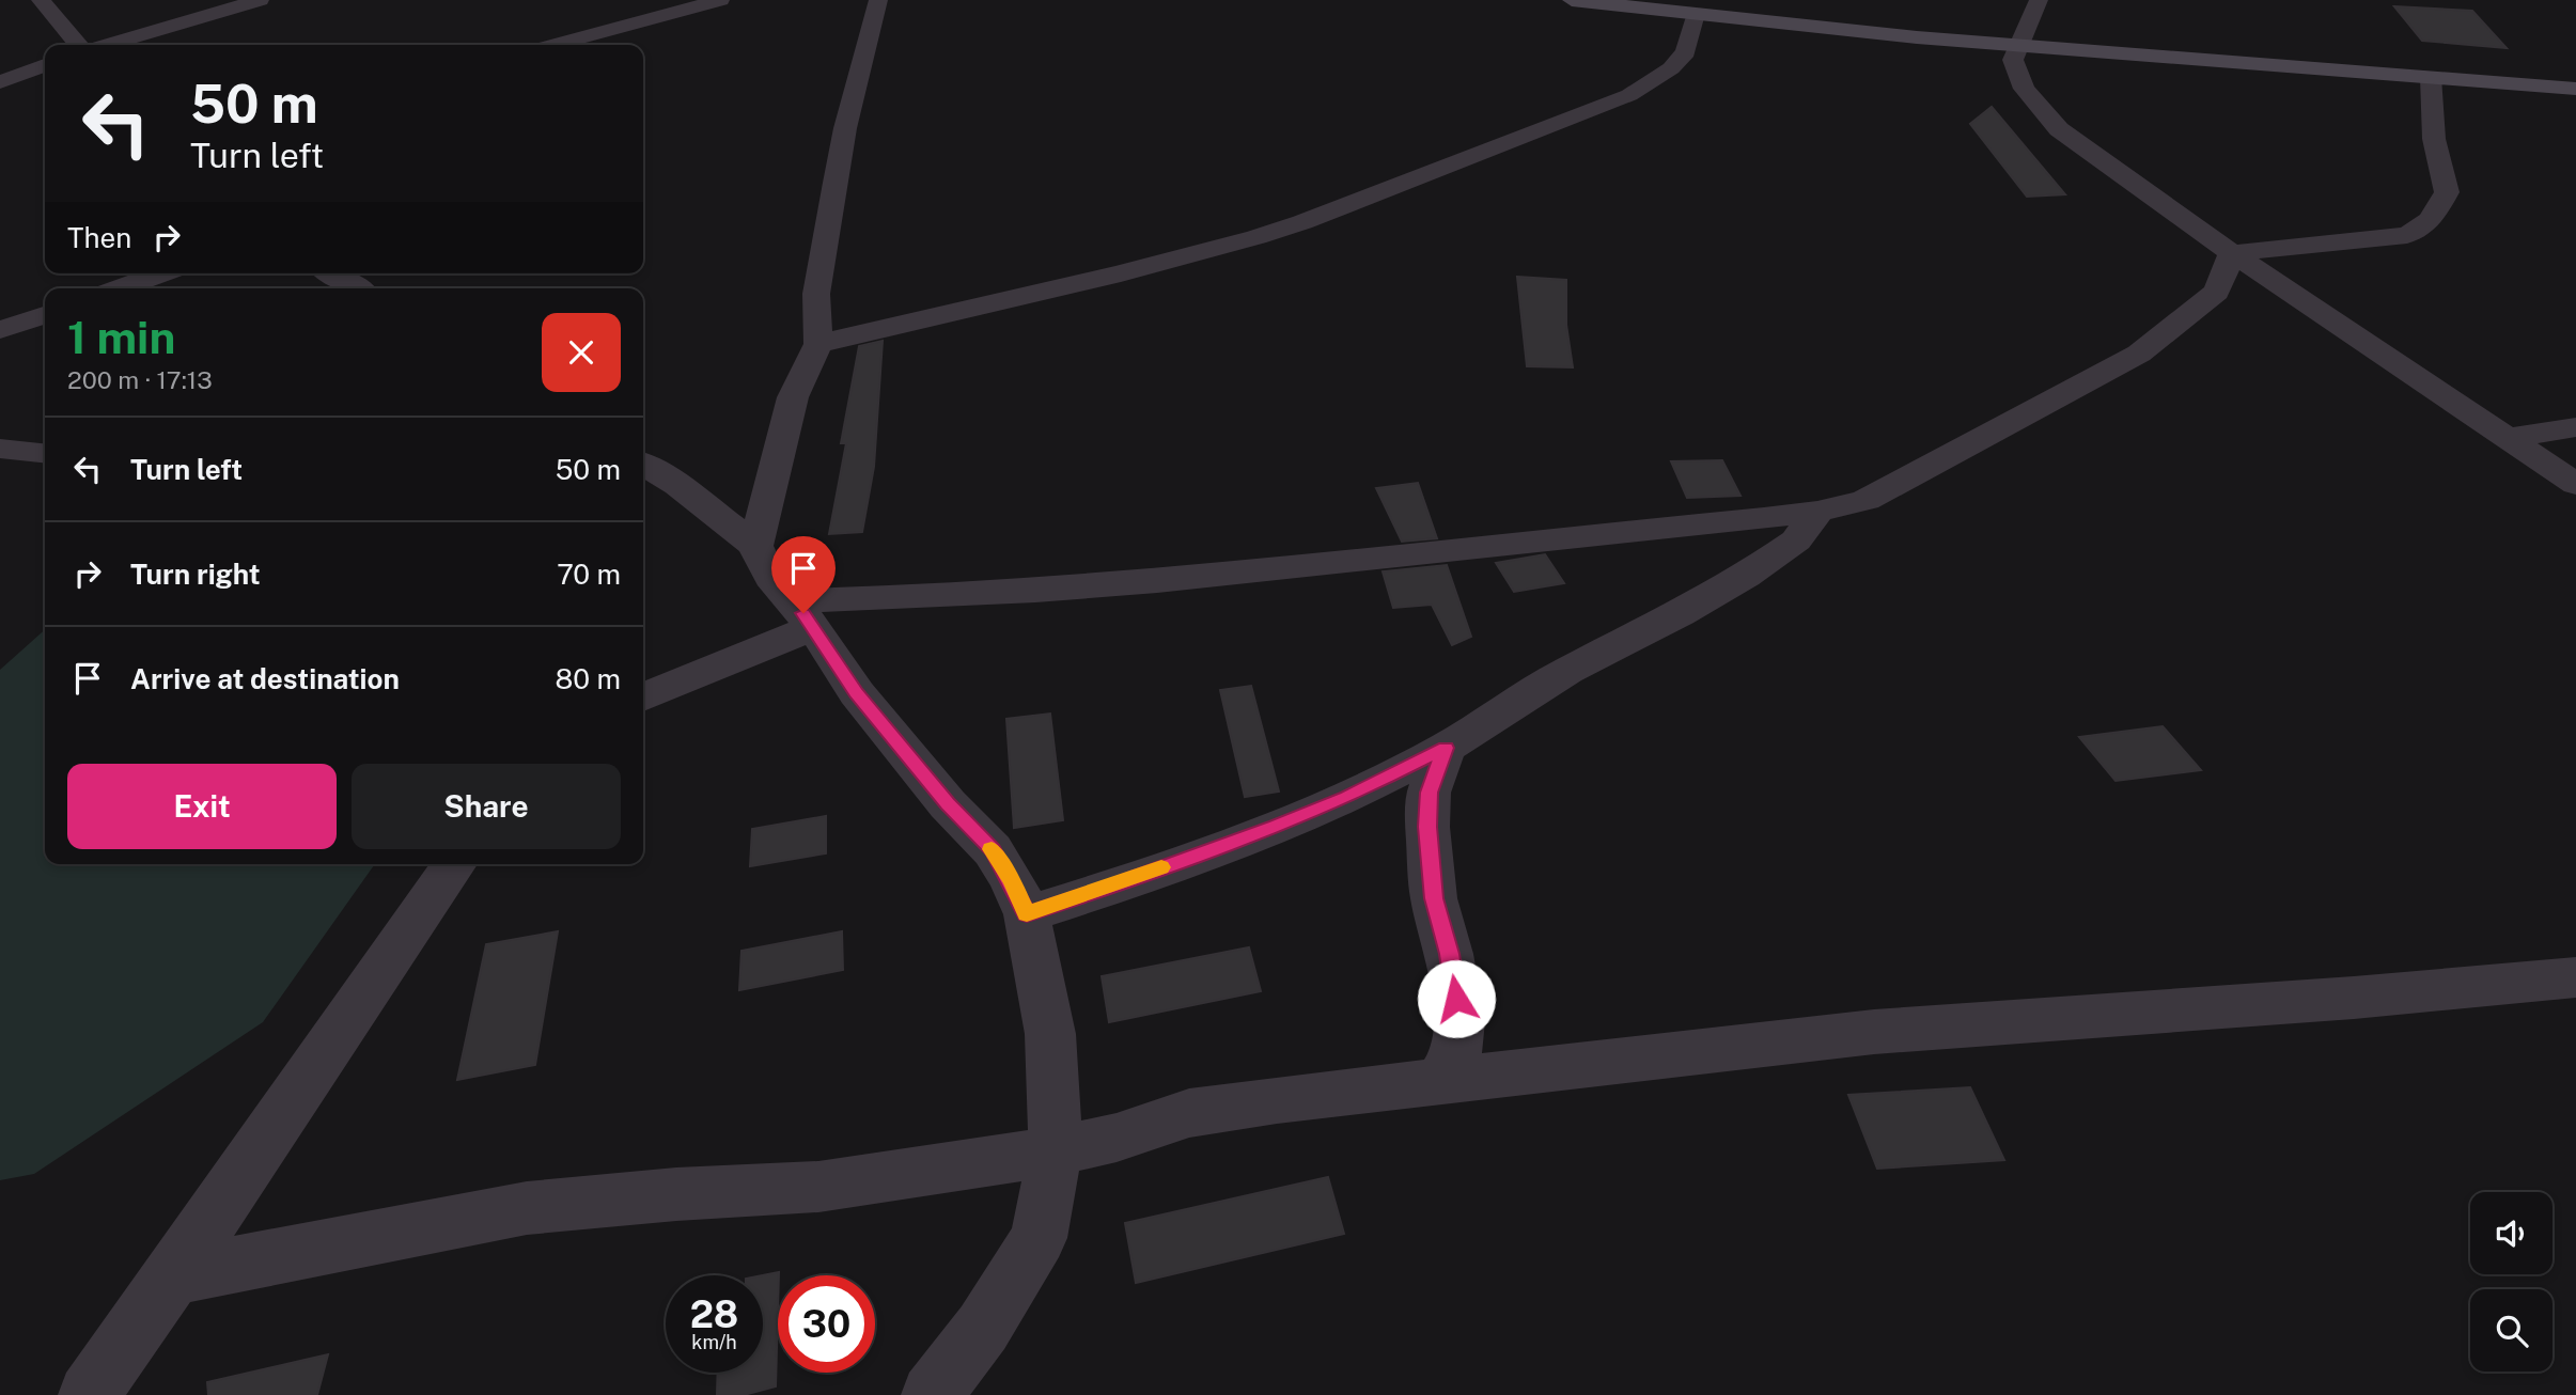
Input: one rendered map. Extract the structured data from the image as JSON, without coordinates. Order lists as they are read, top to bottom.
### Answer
{
  "page": {
    "turn": ["50 m", "Turn left"],
    "then": "Then",
    "heading": ["1 min", "200 m · 17:13"],
    "list": [
      {
        "name": "Turn left",
        "value": "50 m"
      },
      {
        "name": "Turn right",
        "value": "70 m"
      },
      {
        "name": "Arrive at destination",
        "value": "80 m"
      }
    ],
    "buttons": ["Exit", "Share"],
    "speed": "28 km/h",
    "limit": "30"
  }
}
